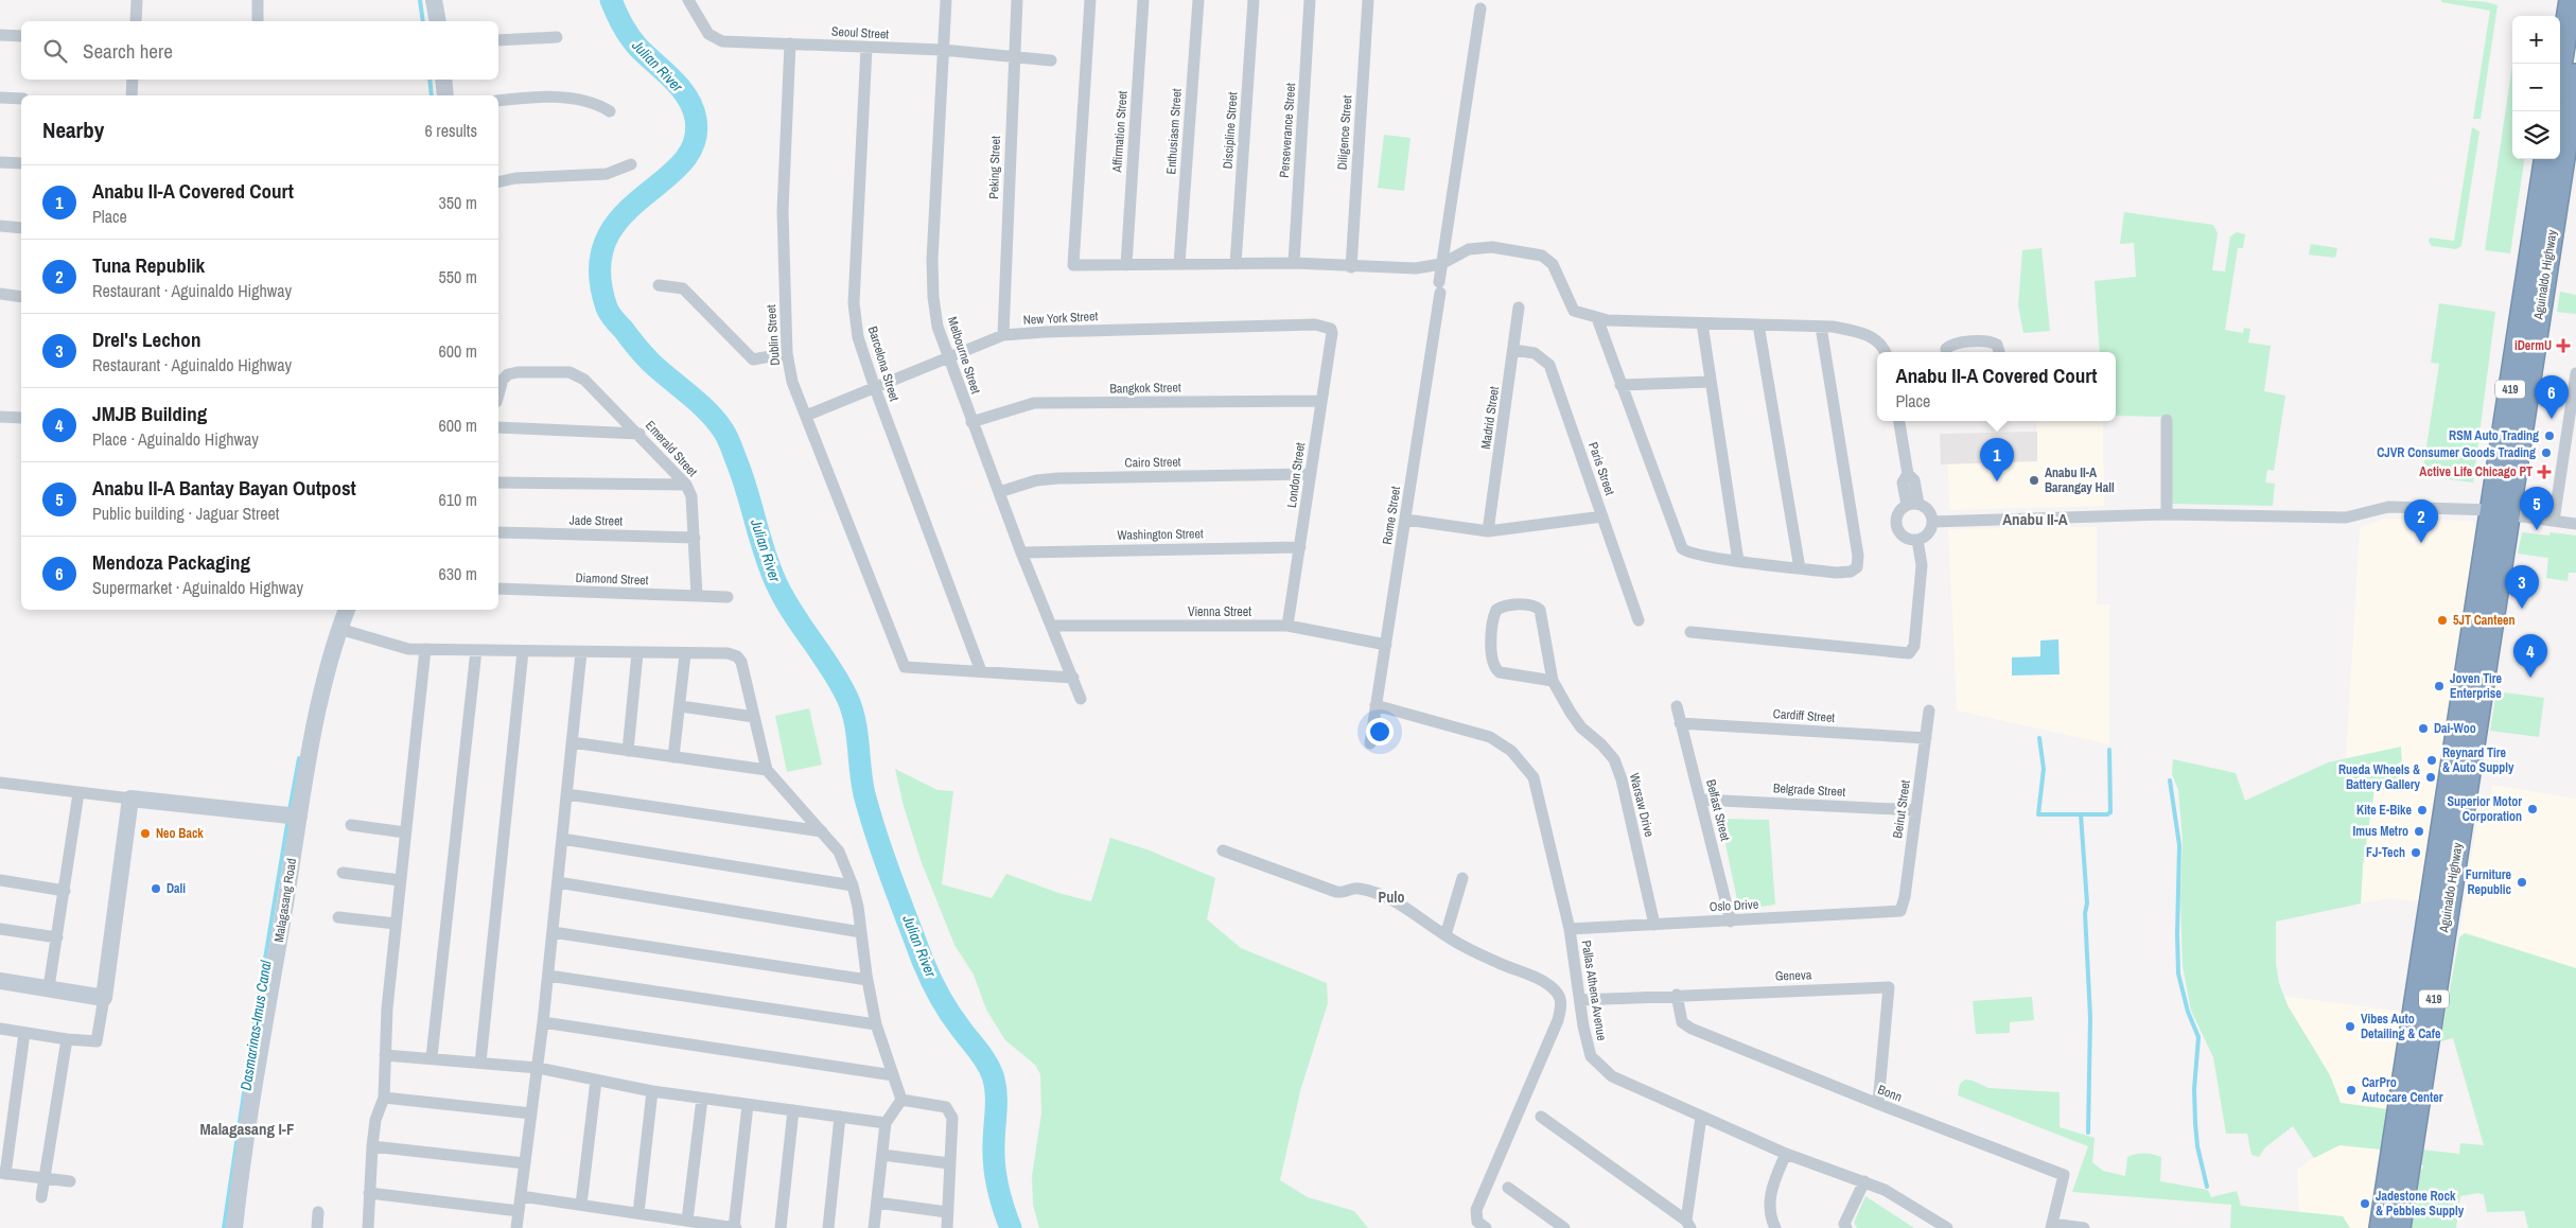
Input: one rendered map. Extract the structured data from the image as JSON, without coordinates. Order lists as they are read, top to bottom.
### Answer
{
  "streets": {
    "highway": ["Aguinaldo Highway", "419"],
    "main road": ["Malagasang Road"],
    "street": [
      "Seoul Street",
      "Discipline Street",
      "Perseverance Street",
      "Affirmation Street",
      "Enthusiasm Street",
      "Diligence Street",
      "Peking Street",
      "New York Street",
      "Dublin Street",
      "Melbourne Street",
      "Barcelona Street",
      "Bangkok Street",
      "Madrid Street",
      "Emerald Street",
      "Cairo Street",
      "Paris Street",
      "London Street",
      "Rome Street",
      "Jade Street",
      "Washington Street",
      "Diamond Street",
      "Vienna Street",
      "Cardiff Street",
      "Belgrade Street",
      "Warsaw Drive",
      "Beirut Street",
      "Belfast Street",
      "Oslo Drive",
      "Geneva",
      "Pallas Athena Avenue",
      "Bonn"
    ]
  },
  "crossings": [
    ["Seoul Street", "Peking Street"],
    ["Seoul Street", "Dublin Street"],
    ["Seoul Street", "Melbourne Street"],
    ["Seoul Street", "Barcelona Street"],
    ["Peking Street", "New York Street"],
    ["New York Street", "Dublin Street"],
    ["New York Street", "Melbourne Street"],
    ["New York Street", "Barcelona Street"],
    ["New York Street", "London Street"],
    ["Dublin Street", "Barcelona Street"],
    ["Melbourne Street", "Bangkok Street"],
    ["Melbourne Street", "Cairo Street"],
    ["Melbourne Street", "Washington Street"],
    ["Melbourne Street", "Vienna Street"],
    ["Bangkok Street", "London Street"],
    ["Madrid Street", "Paris Street"],
    ["Emerald Street", "Jade Street"],
    ["Emerald Street", "Diamond Street"],
    ["Cairo Street", "London Street"],
    ["London Street", "Washington Street"],
    ["London Street", "Vienna Street"],
    ["Rome Street", "Vienna Street"],
    ["Rome Street", "Pallas Athena Avenue"],
    ["Cardiff Street", "Beirut Street"],
    ["Cardiff Street", "Belfast Street"],
    ["Belgrade Street", "Beirut Street"],
    ["Belgrade Street", "Belfast Street"],
    ["Warsaw Drive", "Oslo Drive"],
    ["Beirut Street", "Oslo Drive"],
    ["Belfast Street", "Oslo Drive"],
    ["Oslo Drive", "Pallas Athena Avenue"],
    ["Geneva", "Pallas Athena Avenue"],
    ["Geneva", "Bonn"]
  ],
  "districts": ["Anabu II-A", "Pulo", "Malagasang I-F"],
  "water": ["Julian River", "Dasmarinas-Imus Canal"],
  "places": {
    "health": ["iDermU", "Active Life Chicago PT"],
    "other": [
      "RSM Auto Trading",
      "CJVR Consumer Goods Trading",
      "Anabu II-A Barangay Hall",
      "5JT Canteen",
      "Joven Tire Enterprise",
      "Dai-Woo",
      "Reynard Tire & Auto Supply",
      "Rueda Wheels & Battery Gallery",
      "Superior Motor Corporation",
      "Kite E-Bike",
      "Imus Metro",
      "Neo Back",
      "FJ-Tech",
      "Furniture Republic",
      "Dali",
      "Vibes Auto Detailing & Cafe",
      "CarPro Autocare Center",
      "Jadestone Rock & Pebbles Supply"
    ]
  },
  "page": {
    "map_buttons": ["+", "−"],
    "search": "Search here",
    "heading": ["Nearby", "6 results"],
    "list": [
      {
        "mark": "1",
        "name": "Anabu II-A Covered Court",
        "note": "Place",
        "value": "350 m"
      },
      {
        "mark": "2",
        "name": "Tuna Republik",
        "note": "Restaurant · Aguinaldo Highway",
        "value": "550 m"
      },
      {
        "mark": "3",
        "name": "Drel's Lechon",
        "note": "Restaurant · Aguinaldo Highway",
        "value": "600 m"
      },
      {
        "mark": "4",
        "name": "JMJB Building",
        "note": "Place · Aguinaldo Highway",
        "value": "600 m"
      },
      {
        "mark": "5",
        "name": "Anabu II-A Bantay Bayan Outpost",
        "note": "Public building · Jaguar Street",
        "value": "610 m"
      },
      {
        "mark": "6",
        "name": "Mendoza Packaging",
        "note": "Supermarket · Aguinaldo Highway",
        "value": "630 m"
      }
    ],
    "popup": ["Anabu II-A Covered Court", "Place"],
    "pins": [
      "6",
      "1",
      "5",
      "2",
      "3",
      "4"
    ]
  }
}
